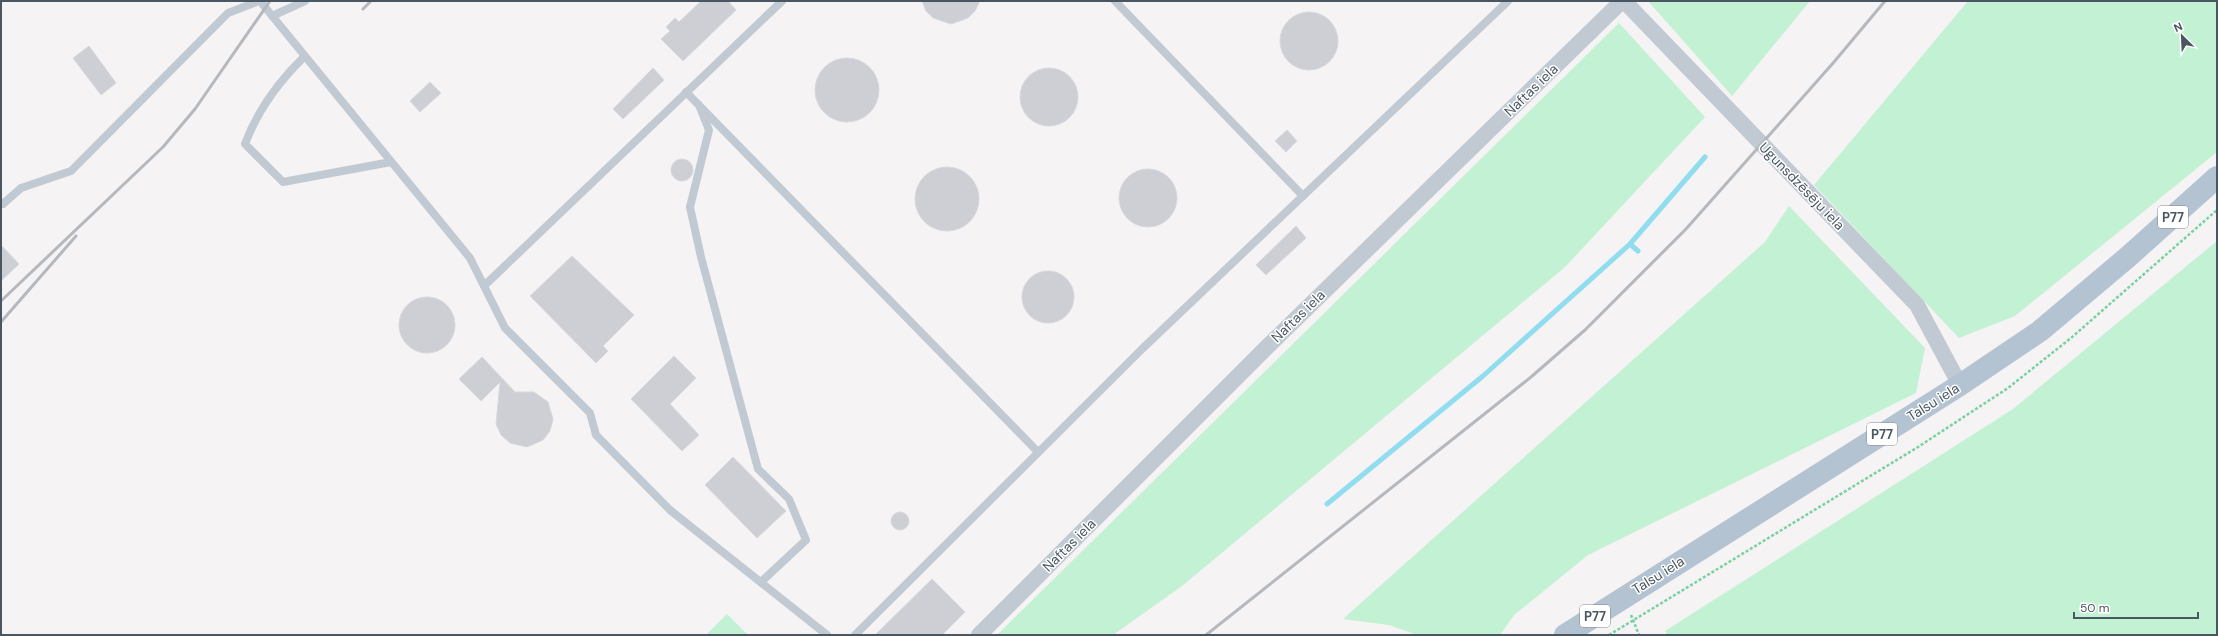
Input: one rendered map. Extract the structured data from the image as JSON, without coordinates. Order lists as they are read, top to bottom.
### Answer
{
  "streets": {
    "main road": ["P77", "Talsu iela"],
    "street": ["Naftas iela", "Ugunsdzēsēju iela"]
  },
  "crossings": [
    ["Naftas iela", "Ugunsdzēsēju iela"],
    ["Ugunsdzēsēju iela", "Talsu iela"]
  ],
  "scale_bar": "50 m",
  "north": "top left"
}
